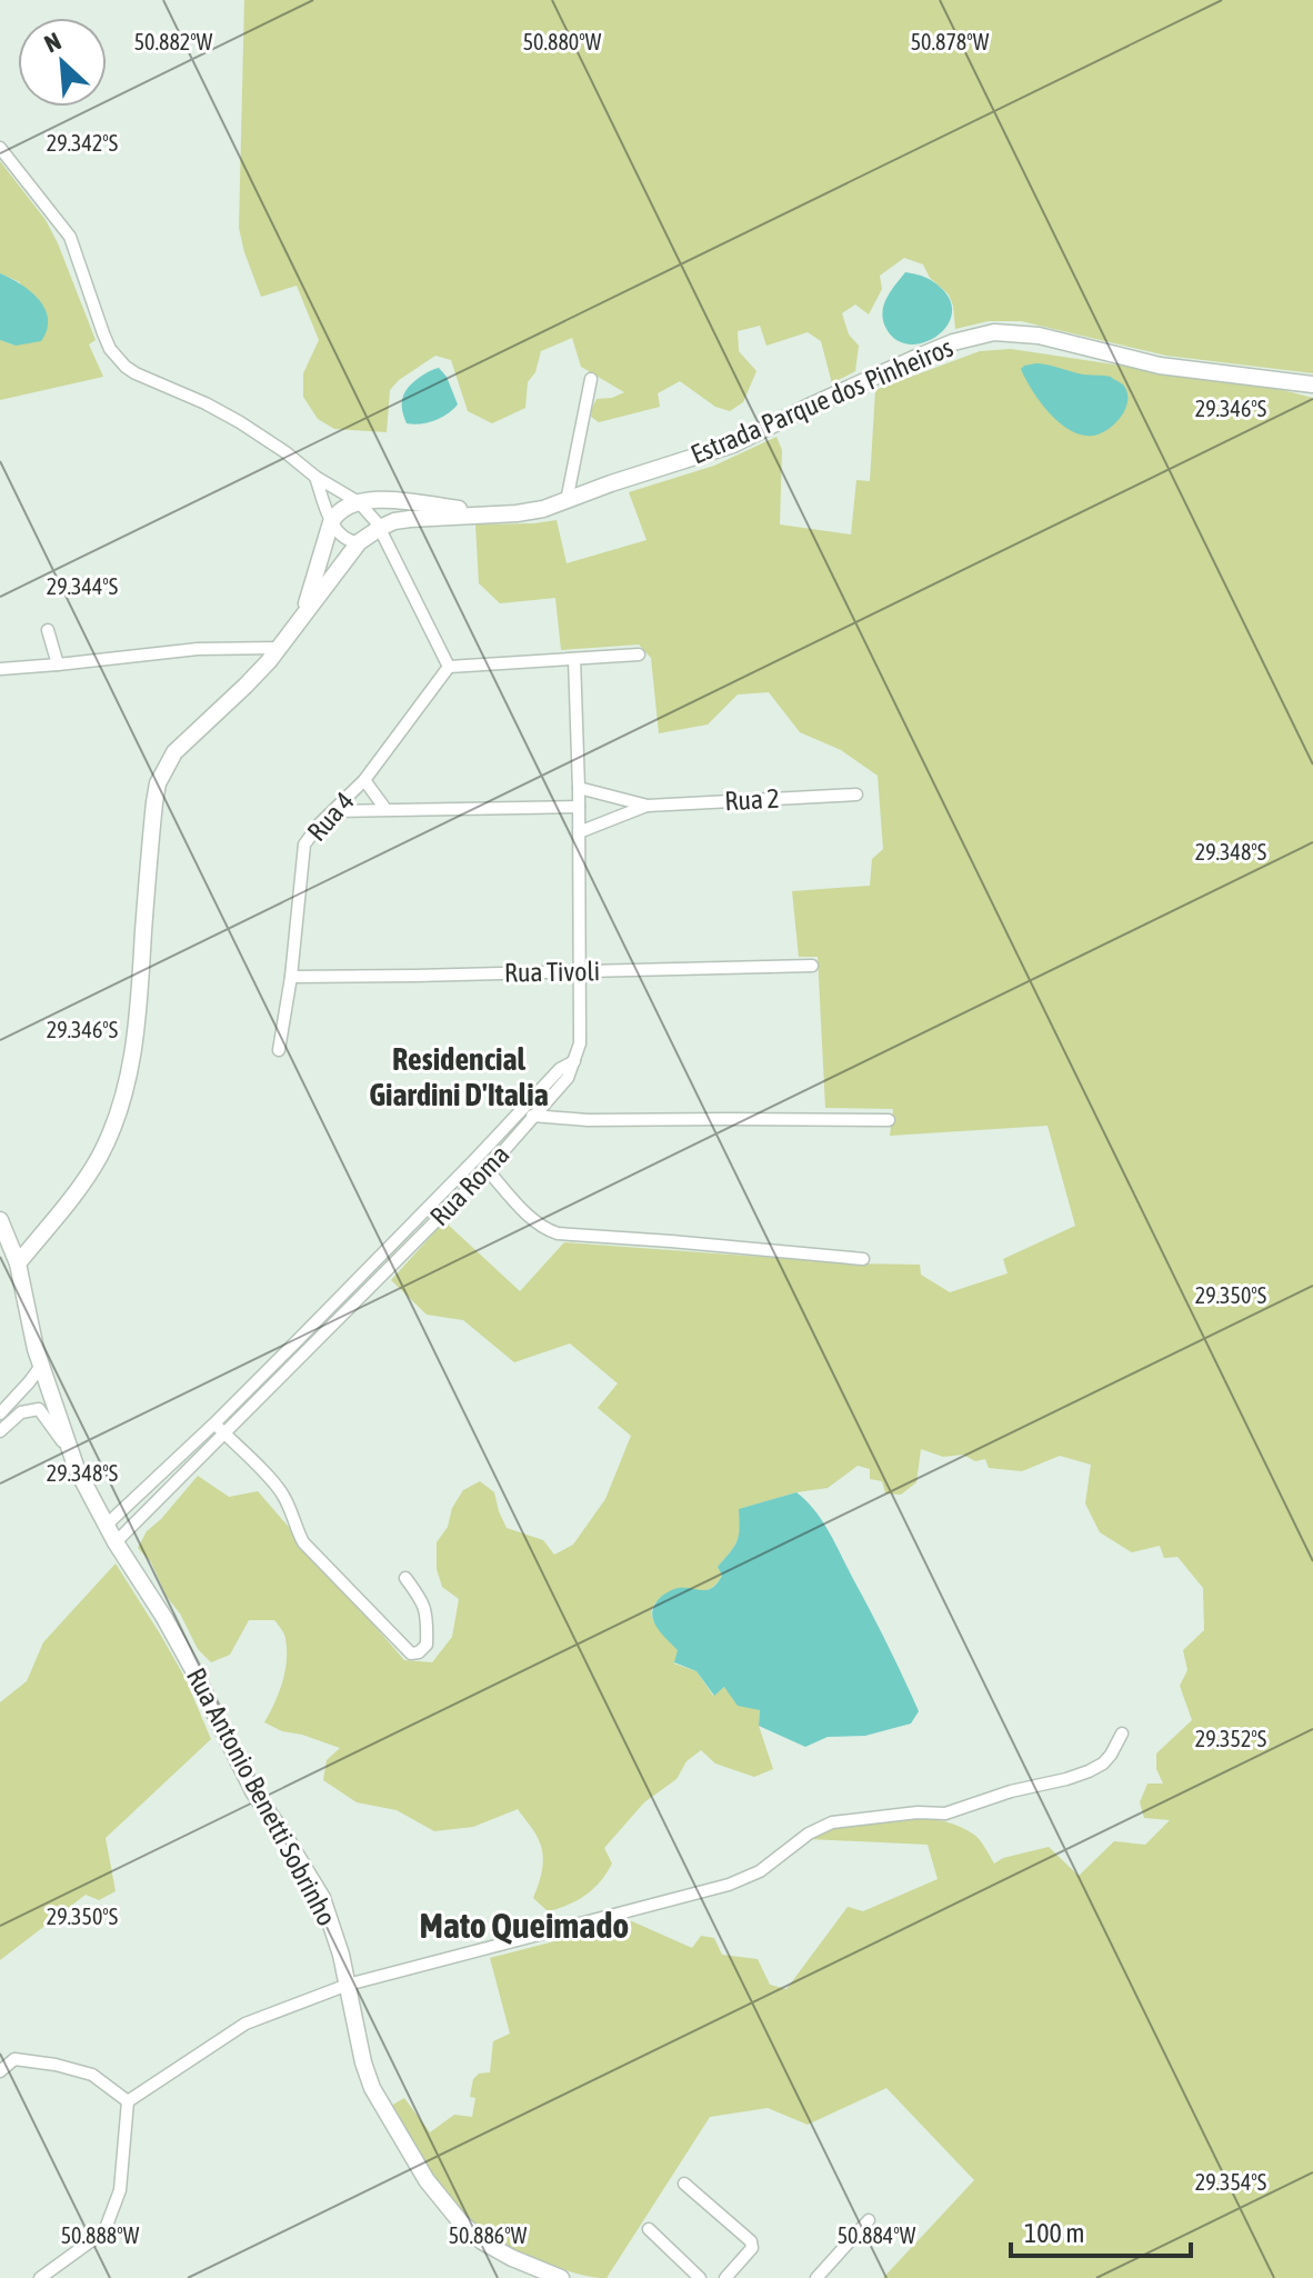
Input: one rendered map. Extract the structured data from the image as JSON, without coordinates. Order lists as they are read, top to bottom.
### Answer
{
  "streets": {
    "street": [
      "Estrada Parque dos Pinheiros",
      "Rua 2",
      "Rua 4",
      "Rua Tivoli",
      "Rua Roma",
      "Rua Antonio Benetti Sobrinho"
    ]
  },
  "crossings": [
    ["Estrada Parque dos Pinheiros", "Rua Antonio Benetti Sobrinho"],
    ["Rua 4", "Rua Tivoli"],
    ["Rua Tivoli", "Rua Roma"],
    ["Rua Roma", "Rua Antonio Benetti Sobrinho"]
  ],
  "districts": ["Residencial Giardini D'Italia", "Mato Queimado"],
  "scale_bar": "100 m",
  "north": "top left",
  "coordinates": [
    "50.882°W",
    "50.880°W",
    "50.878°W",
    "29.342°S",
    "29.346°S",
    "29.344°S",
    "29.348°S",
    "29.350°S",
    "29.352°S",
    "29.354°S",
    "50.888°W",
    "50.886°W",
    "50.884°W"
  ]
}
